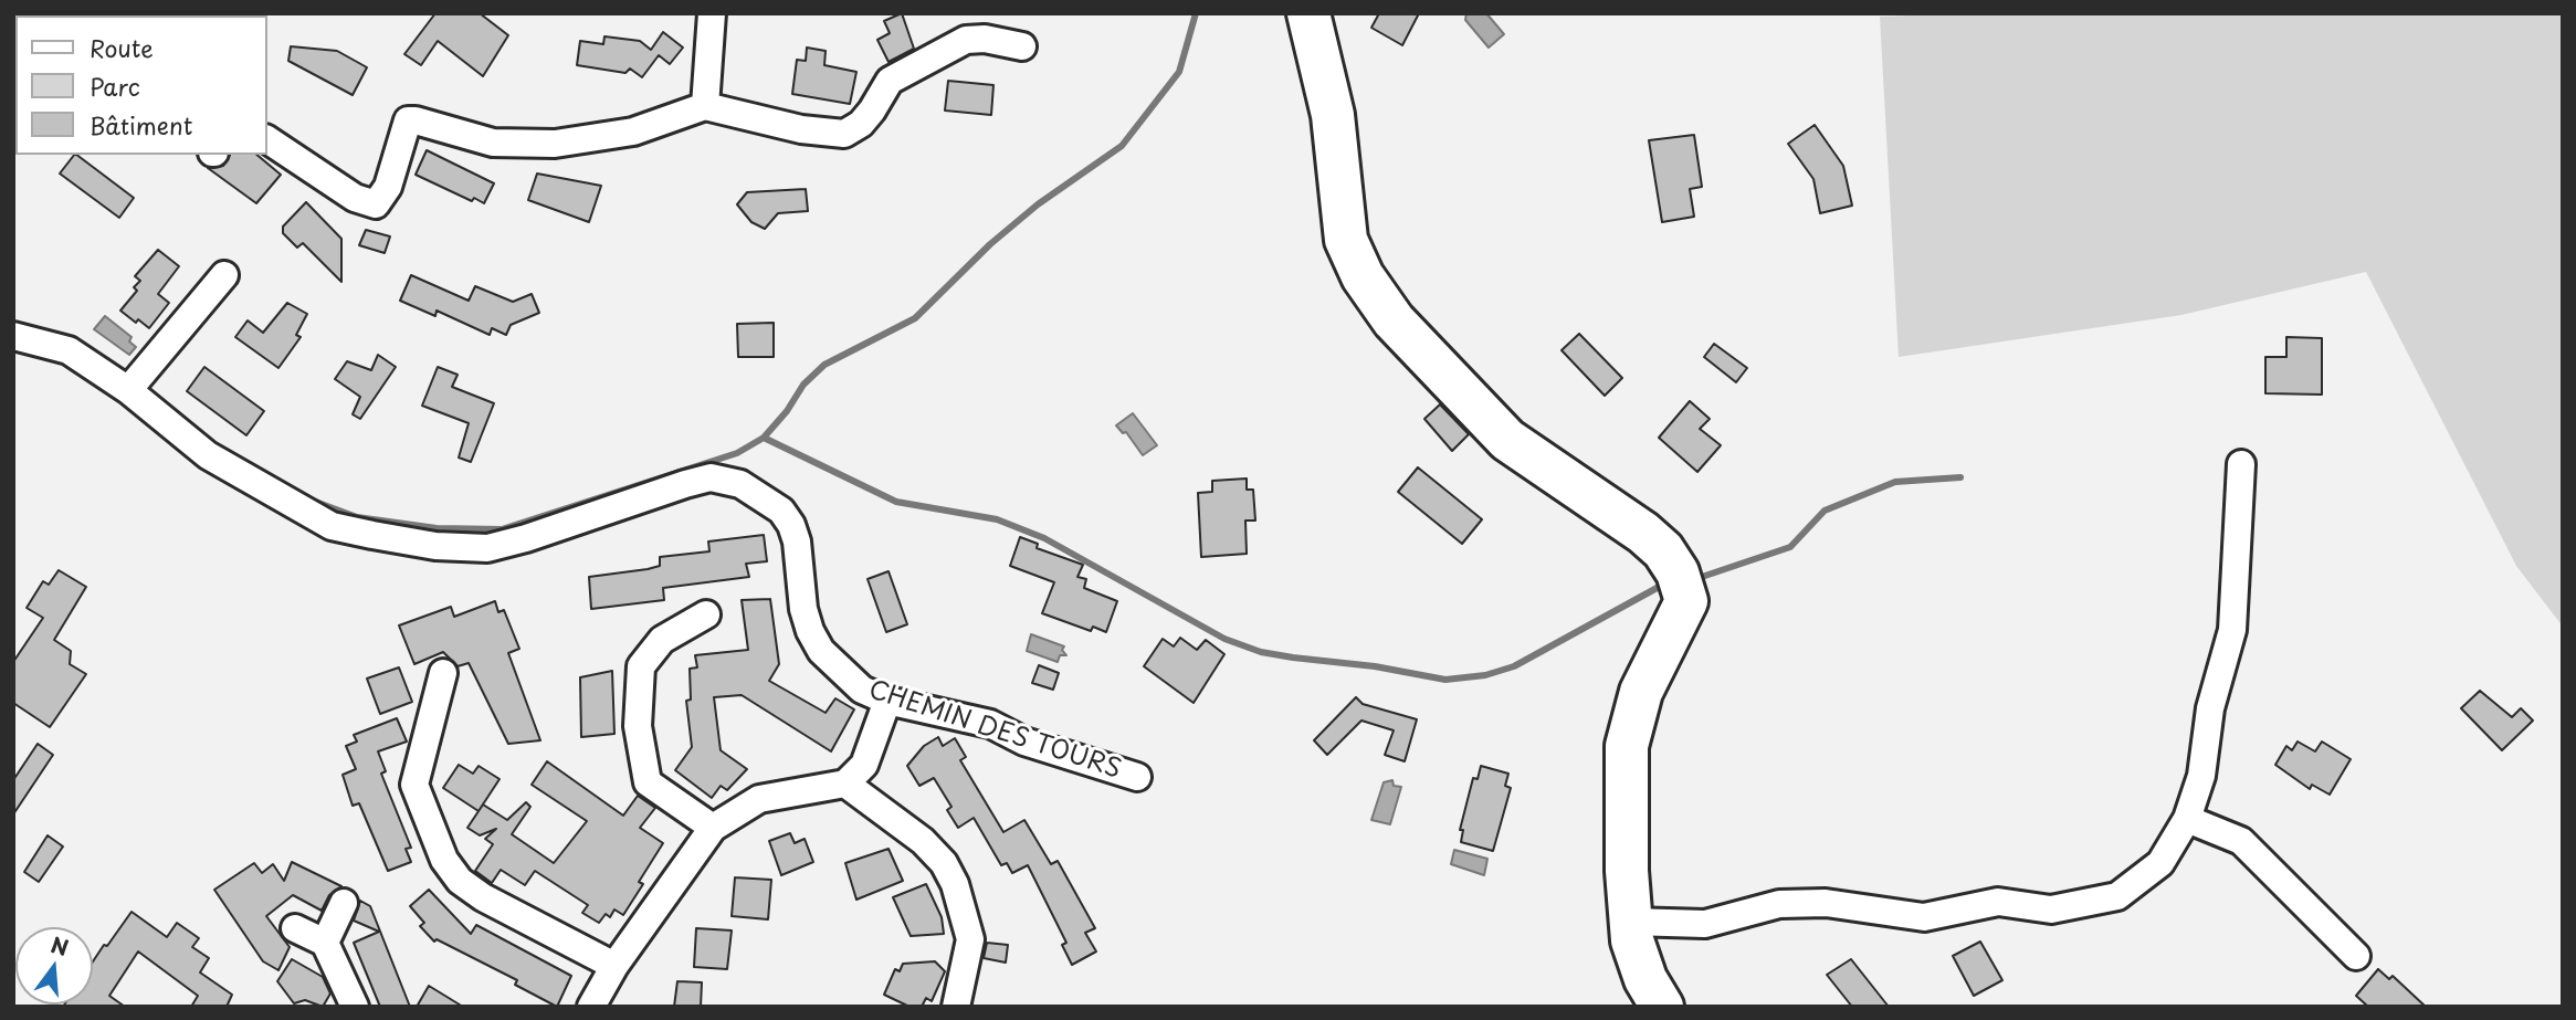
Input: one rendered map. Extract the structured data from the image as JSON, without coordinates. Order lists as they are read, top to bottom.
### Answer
{
  "streets": {
    "street": ["CHEMIN DES TOURS"]
  },
  "legend": ["Route", "Parc", "Bâtiment"],
  "north": "top"
}
